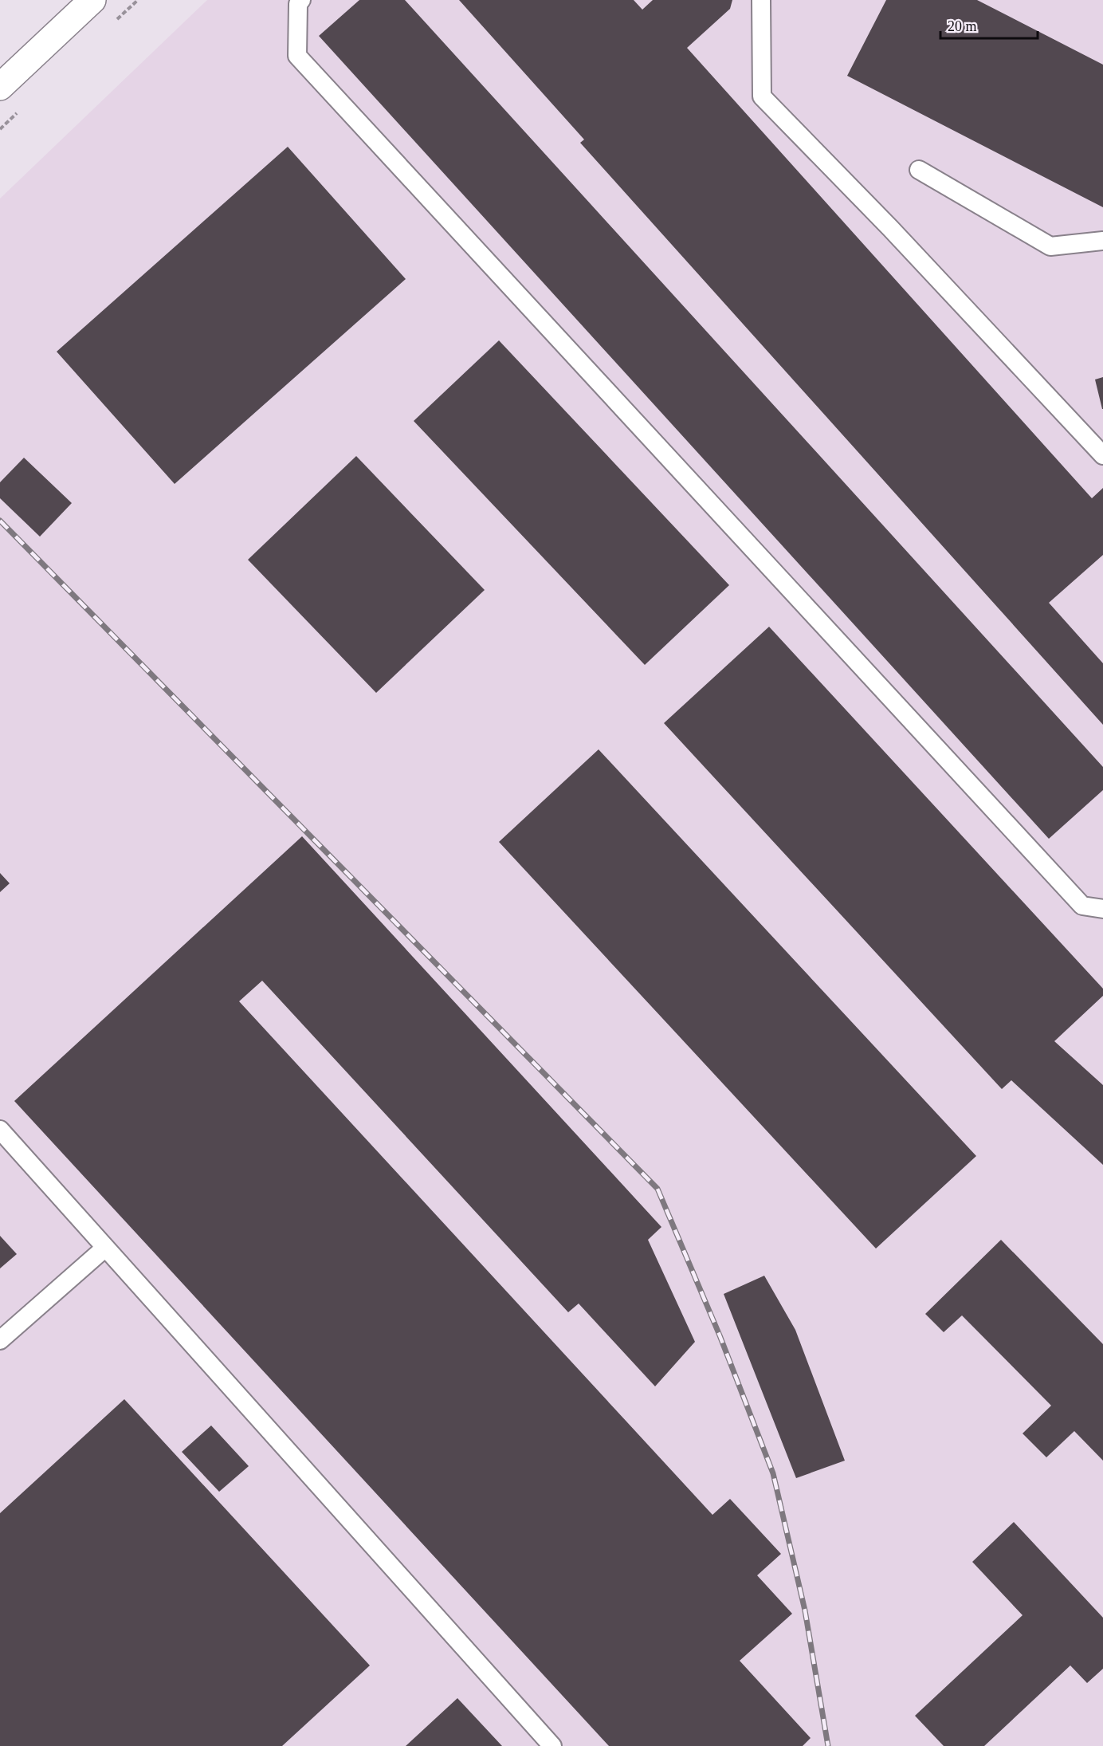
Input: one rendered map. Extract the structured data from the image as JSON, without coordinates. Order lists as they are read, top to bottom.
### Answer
{
  "scale_bar": "20 m"
}
